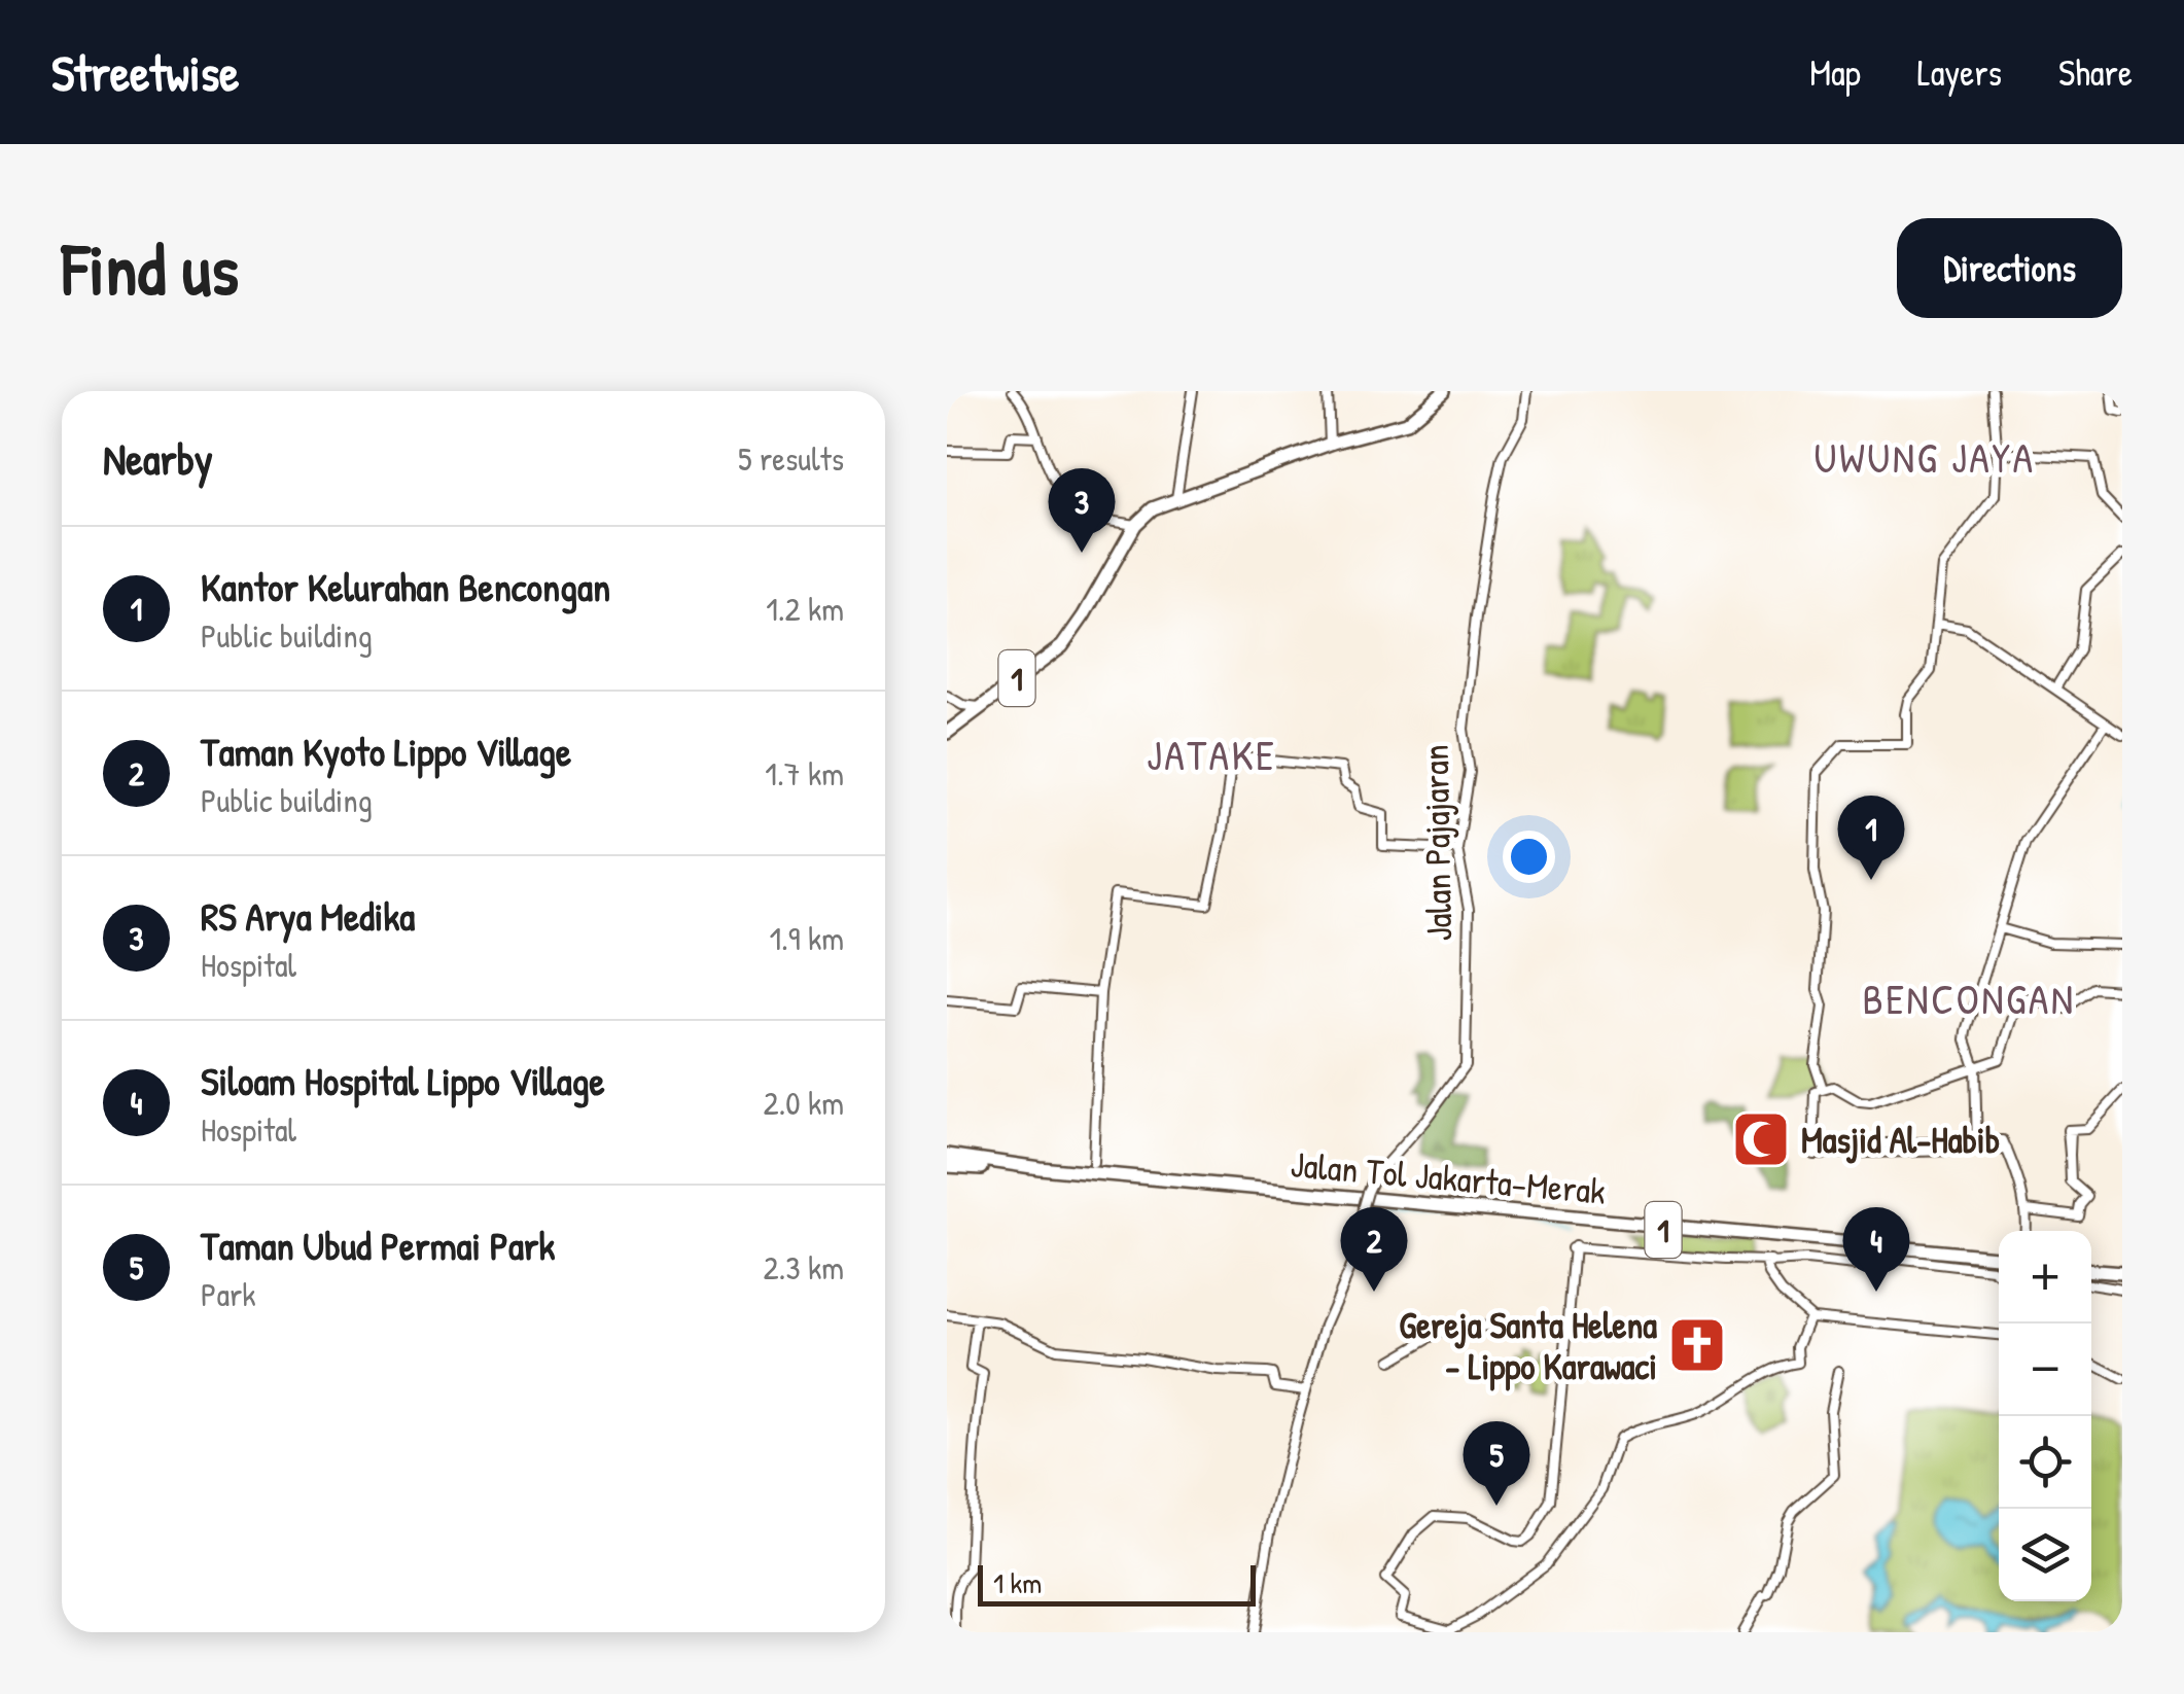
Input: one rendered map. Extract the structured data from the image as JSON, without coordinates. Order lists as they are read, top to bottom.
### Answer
{
  "streets": {
    "highway": ["1", "Jalan Tol Jakarta–Merak"],
    "street": ["Jalan Pajajaran"]
  },
  "districts": ["UWUNG JAYA", "JATAKE", "BENCONGAN"],
  "places": {
    "mosque": ["Masjid Al-Habib"],
    "church": ["Gereja Santa Helena - Lippo Karawaci"]
  },
  "scale_bar": "1 km",
  "page": {
    "header": "Streetwise",
    "nav": ["Map", "Layers", "Share"],
    "buttons": "Directions",
    "title": "Find us",
    "heading": ["Nearby", "5 results"],
    "pins": [
      "3",
      "1",
      "2",
      "4",
      "5"
    ],
    "list": [
      {
        "mark": "1",
        "name": "Kantor Kelurahan Bencongan",
        "note": "Public building",
        "value": "1.2 km"
      },
      {
        "mark": "2",
        "name": "Taman Kyoto Lippo Village",
        "note": "Public building",
        "value": "1.7 km"
      },
      {
        "mark": "3",
        "name": "RS Arya Medika",
        "note": "Hospital",
        "value": "1.9 km"
      },
      {
        "mark": "4",
        "name": "Siloam Hospital Lippo Village",
        "note": "Hospital",
        "value": "2.0 km"
      },
      {
        "mark": "5",
        "name": "Taman Ubud Permai Park",
        "note": "Park",
        "value": "2.3 km"
      }
    ],
    "map_buttons": ["+", "−"],
    "scale": "1 km"
  }
}
